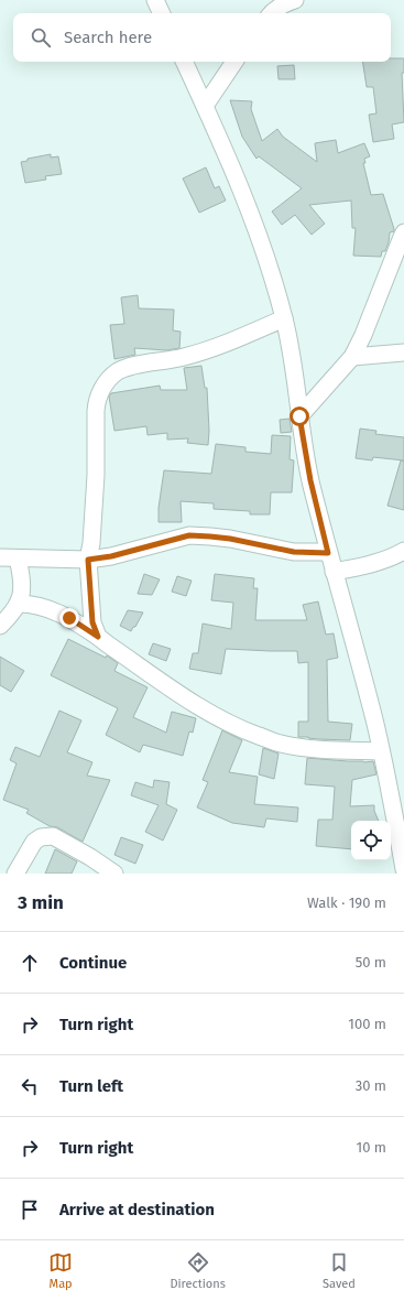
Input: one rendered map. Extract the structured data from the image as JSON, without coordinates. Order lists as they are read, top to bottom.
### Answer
{
  "page": {
    "search": "Search here",
    "heading": ["3 min", "Walk · 190 m"],
    "list": [
      ["Continue", "50 m"],
      ["Turn right", "100 m"],
      ["Turn left", "30 m"],
      ["Turn right", "10 m"],
      "Arrive at destination"
    ],
    "nav": ["Map", "Directions", "Saved"]
  }
}
